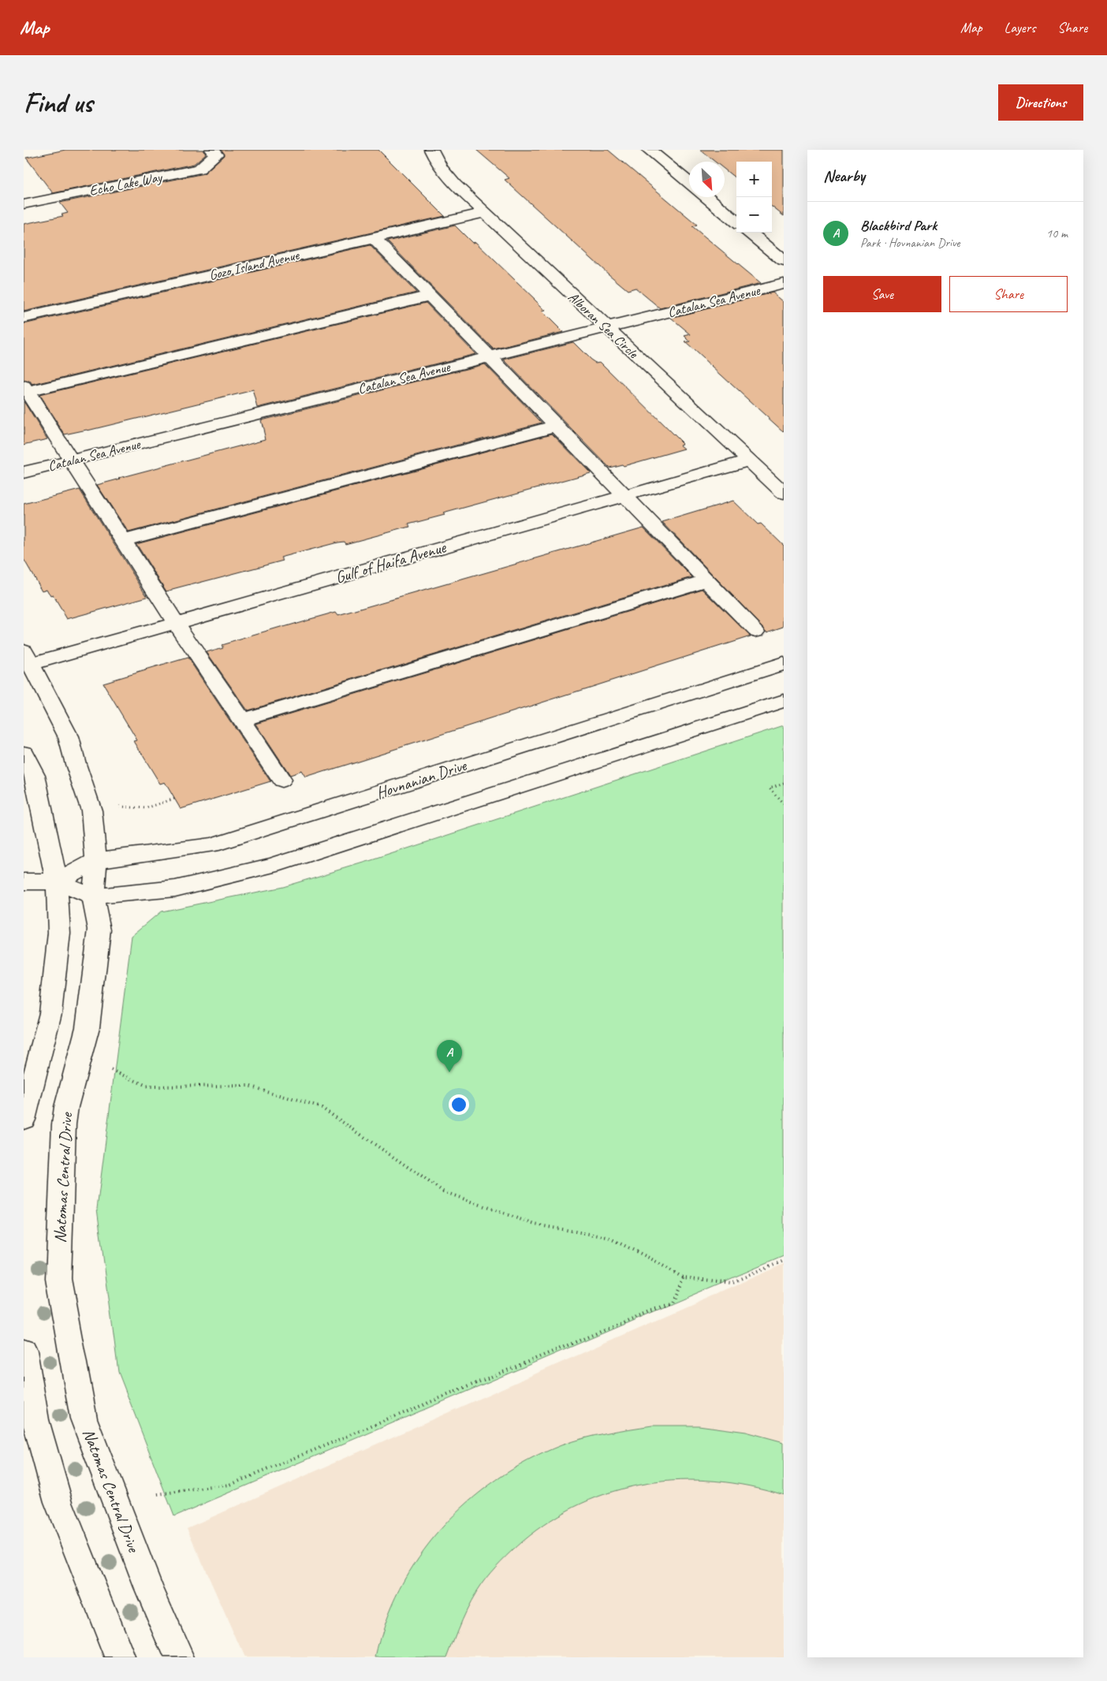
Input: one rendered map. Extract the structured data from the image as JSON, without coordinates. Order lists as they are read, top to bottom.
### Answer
{
  "streets": {
    "street": [
      "Echo Lake Way",
      "Gozo Island Avenue",
      "Catalan Sea Avenue",
      "Alboran Sea Circle",
      "Gulf of Haifa Avenue",
      "Hovnanian Drive",
      "Natomas Central Drive"
    ]
  },
  "crossings": [
    ["Gozo Island Avenue", "Alboran Sea Circle"],
    ["Catalan Sea Avenue", "Alboran Sea Circle"],
    ["Alboran Sea Circle", "Gulf of Haifa Avenue"],
    ["Gulf of Haifa Avenue", "Natomas Central Drive"],
    ["Hovnanian Drive", "Natomas Central Drive"]
  ],
  "north": "bottom right",
  "page": {
    "header": "Map",
    "nav": ["Map", "Layers", "Share"],
    "buttons": [
      "Directions",
      ["Save", "Share"]
    ],
    "title": "Find us",
    "heading": "Nearby",
    "map_buttons": ["+", "−"],
    "list": [
      {
        "mark": "A",
        "name": "Blackbird Park",
        "note": "Park · Hovnanian Drive",
        "value": "10 m"
      }
    ],
    "pins": "A"
  }
}
